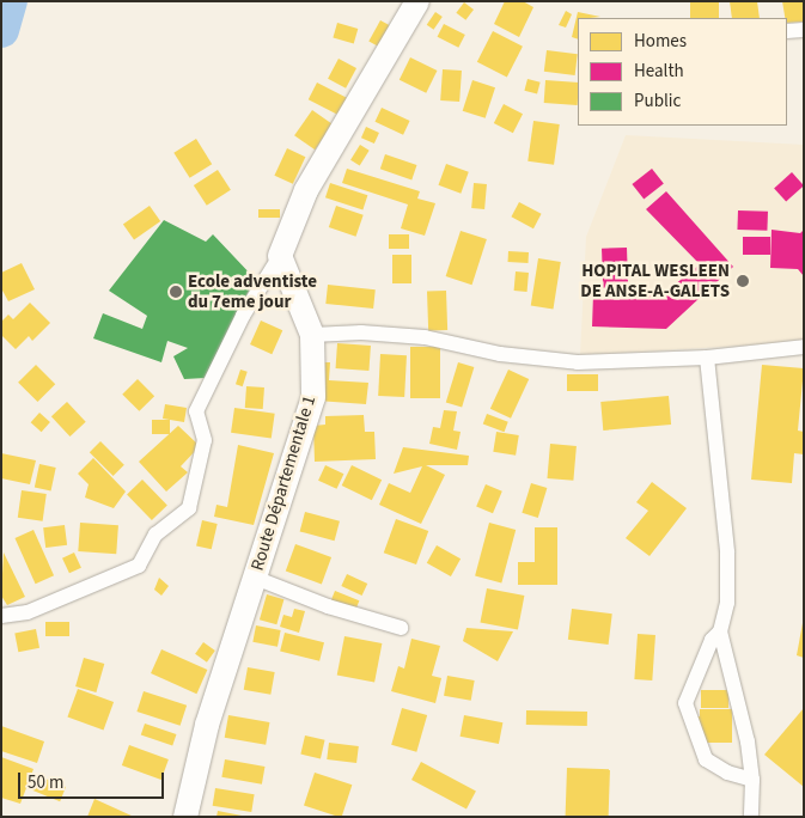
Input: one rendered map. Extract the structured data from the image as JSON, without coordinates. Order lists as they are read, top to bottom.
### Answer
{
  "streets": {
    "main road": ["Route Départementale 1"]
  },
  "places": ["HOPITAL WESLEEN DE ANSE-A-GALETS", "Ecole adventiste du 7eme jour"],
  "legend": ["Homes", "Health", "Public"],
  "scale_bar": "50 m"
}
